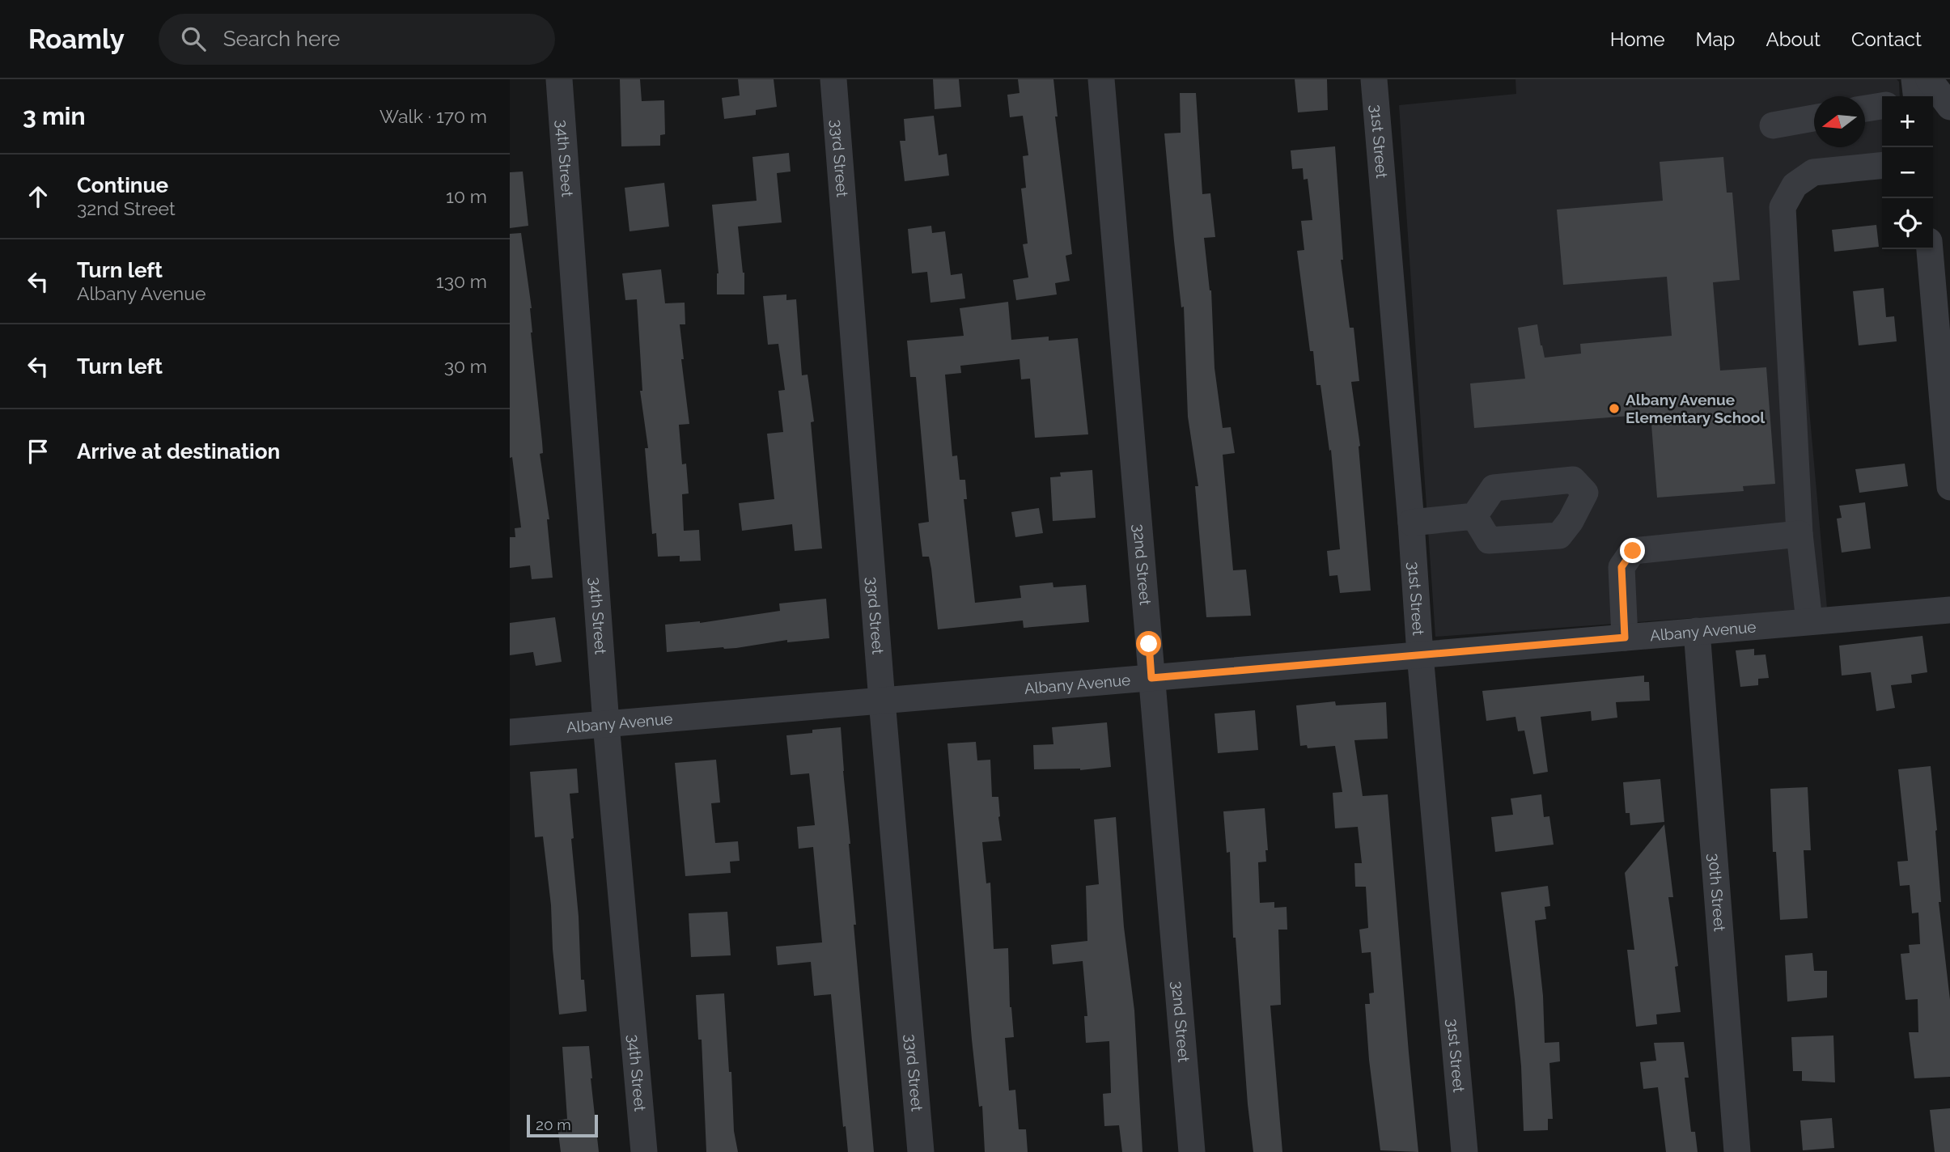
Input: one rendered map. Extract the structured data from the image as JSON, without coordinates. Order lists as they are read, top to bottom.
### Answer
{
  "streets": {
    "street": [
      "31st Street",
      "34th Street",
      "33rd Street",
      "32nd Street",
      "Albany Avenue",
      "30th Street"
    ]
  },
  "crossings": [
    ["31st Street", "Albany Avenue"],
    ["34th Street", "Albany Avenue"],
    ["33rd Street", "Albany Avenue"],
    ["32nd Street", "Albany Avenue"],
    ["Albany Avenue", "30th Street"]
  ],
  "places": ["Albany Avenue Elementary School"],
  "scale_bar": "20 m",
  "north": "left",
  "page": {
    "header": "Roamly",
    "search": "Search here",
    "nav": [
      "Home",
      "Map",
      "About",
      "Contact"
    ],
    "heading": ["3 min", "Walk · 170 m"],
    "map_buttons": ["+", "−"],
    "list": [
      ["Continue", "32nd Street", "10 m"],
      ["Turn left", "Albany Avenue", "130 m"],
      ["Turn left", "30 m"],
      "Arrive at destination"
    ],
    "scale": "20 m"
  }
}
